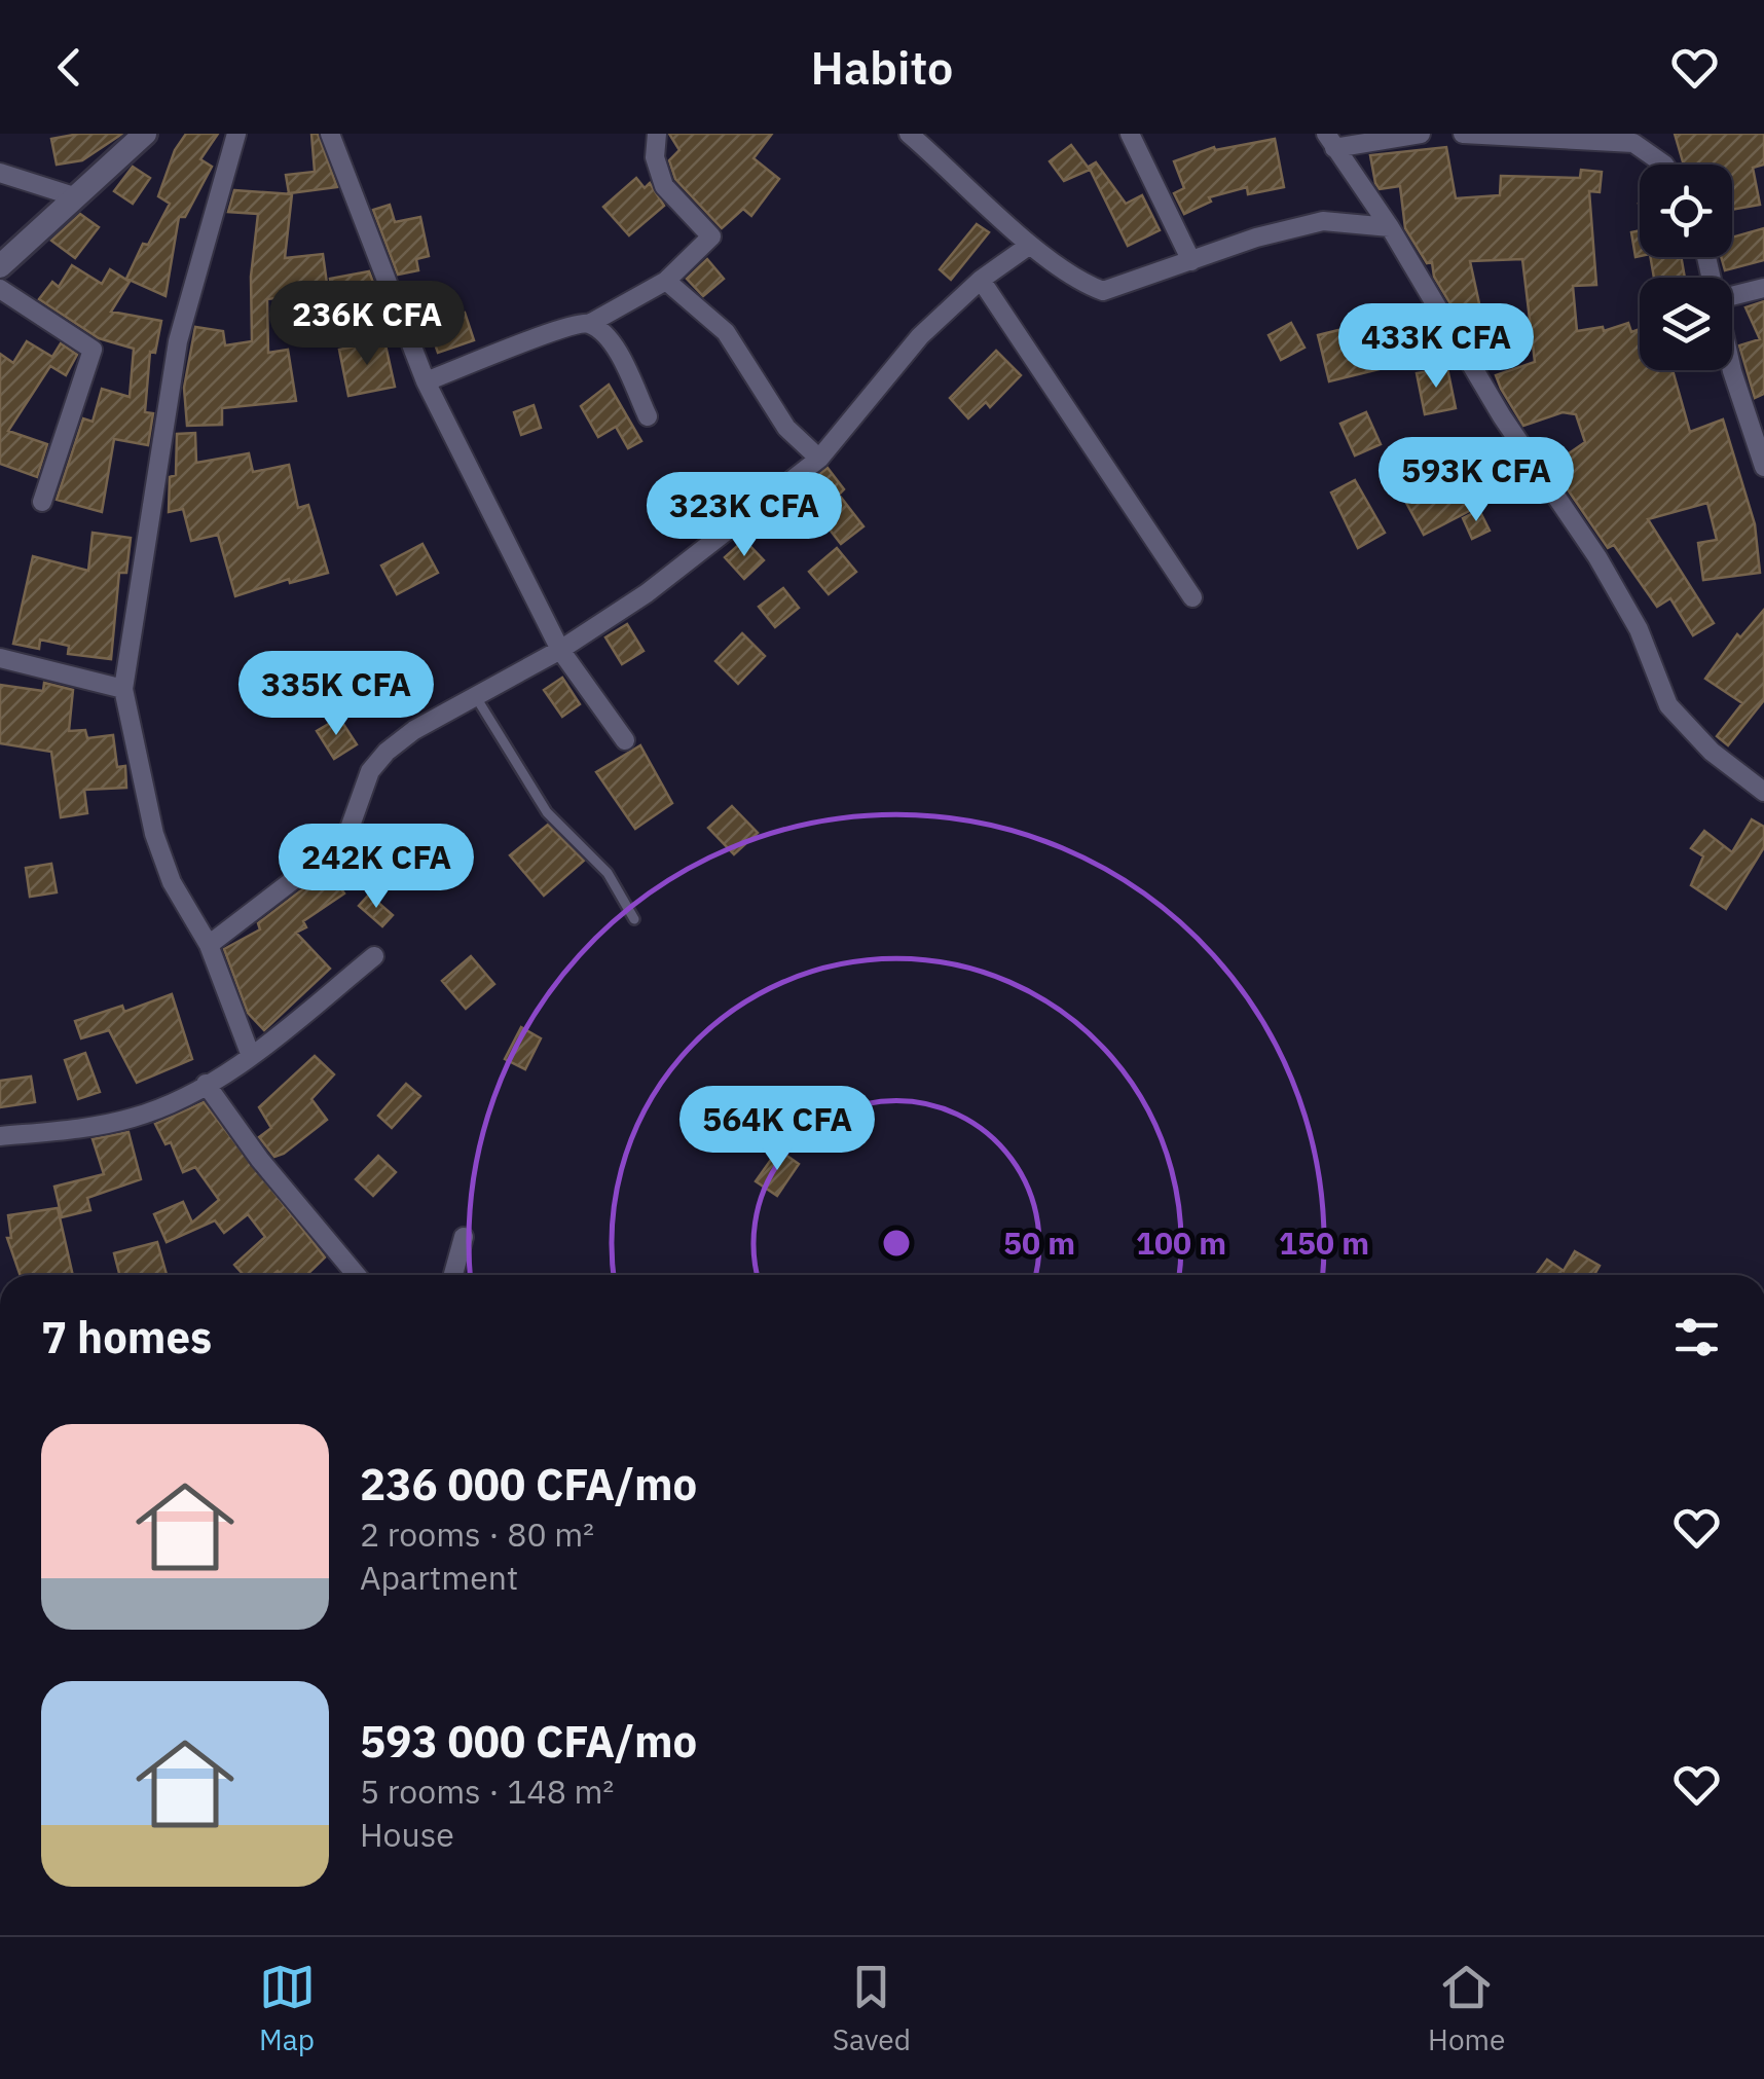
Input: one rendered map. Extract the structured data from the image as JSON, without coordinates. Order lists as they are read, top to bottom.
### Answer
{
  "page": {
    "header": "Habito",
    "price": [
      "236K CFA",
      "433K CFA",
      "593K CFA",
      "323K CFA",
      "335K CFA",
      "242K CFA",
      "564K CFA"
    ],
    "heading": "7 homes",
    "list": [
      {
        "name": "236 000 CFA/mo",
        "note": "2 rooms · 80 m² · Apartment"
      },
      {
        "name": "593 000 CFA/mo",
        "note": "5 rooms · 148 m² · House"
      }
    ],
    "tabs": ["Map", "Saved", "Home"]
  },
  "rings": ["50 m", "100 m", "150 m"]
}
